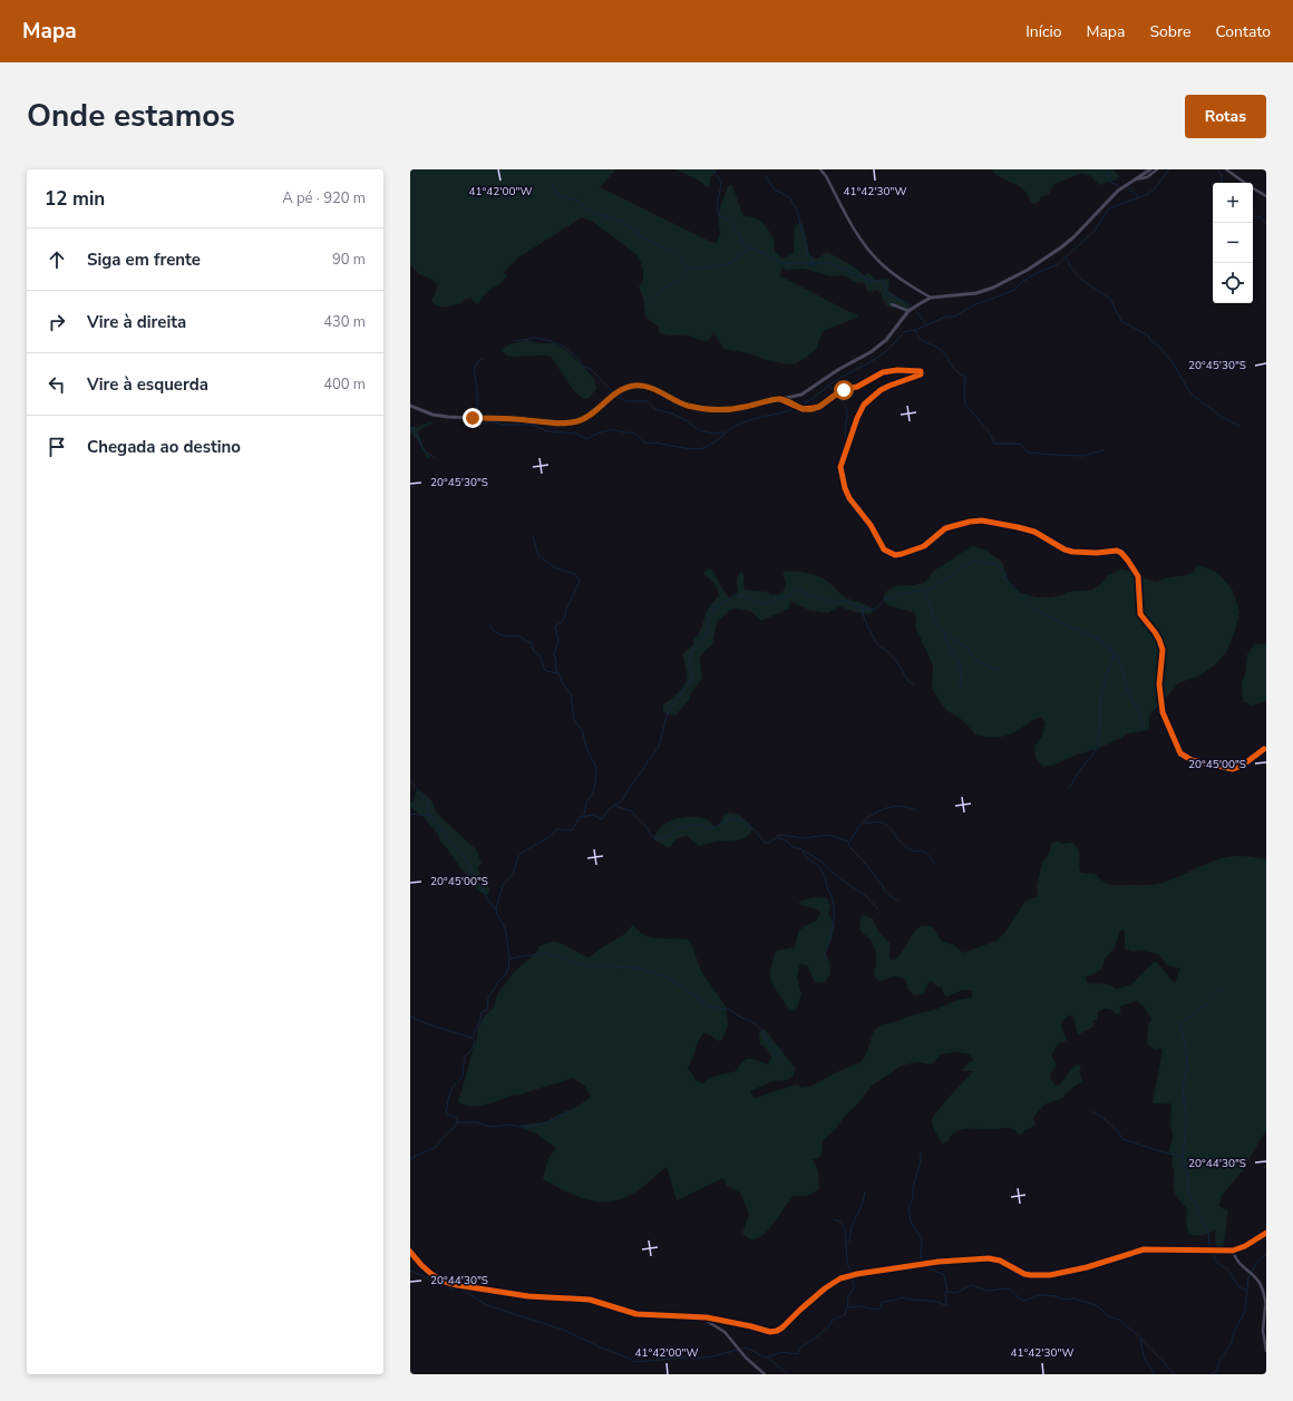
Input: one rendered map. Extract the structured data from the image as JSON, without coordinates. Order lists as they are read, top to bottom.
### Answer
{
  "page": {
    "header": "Mapa",
    "nav": [
      "Início",
      "Mapa",
      "Sobre",
      "Contato"
    ],
    "title": "Onde estamos",
    "buttons": "Rotas",
    "heading": ["12 min", "A pé · 920 m"],
    "map_buttons": ["+", "−"],
    "list": [
      ["Siga em frente", "90 m"],
      ["Vire à direita", "430 m"],
      ["Vire à esquerda", "400 m"],
      "Chegada ao destino"
    ]
  },
  "coordinates": [
    "41°42'00\"W",
    "41°42'30\"W",
    "20°45'30\"S",
    "20°45'00\"S",
    "20°44'30\"S"
  ]
}
